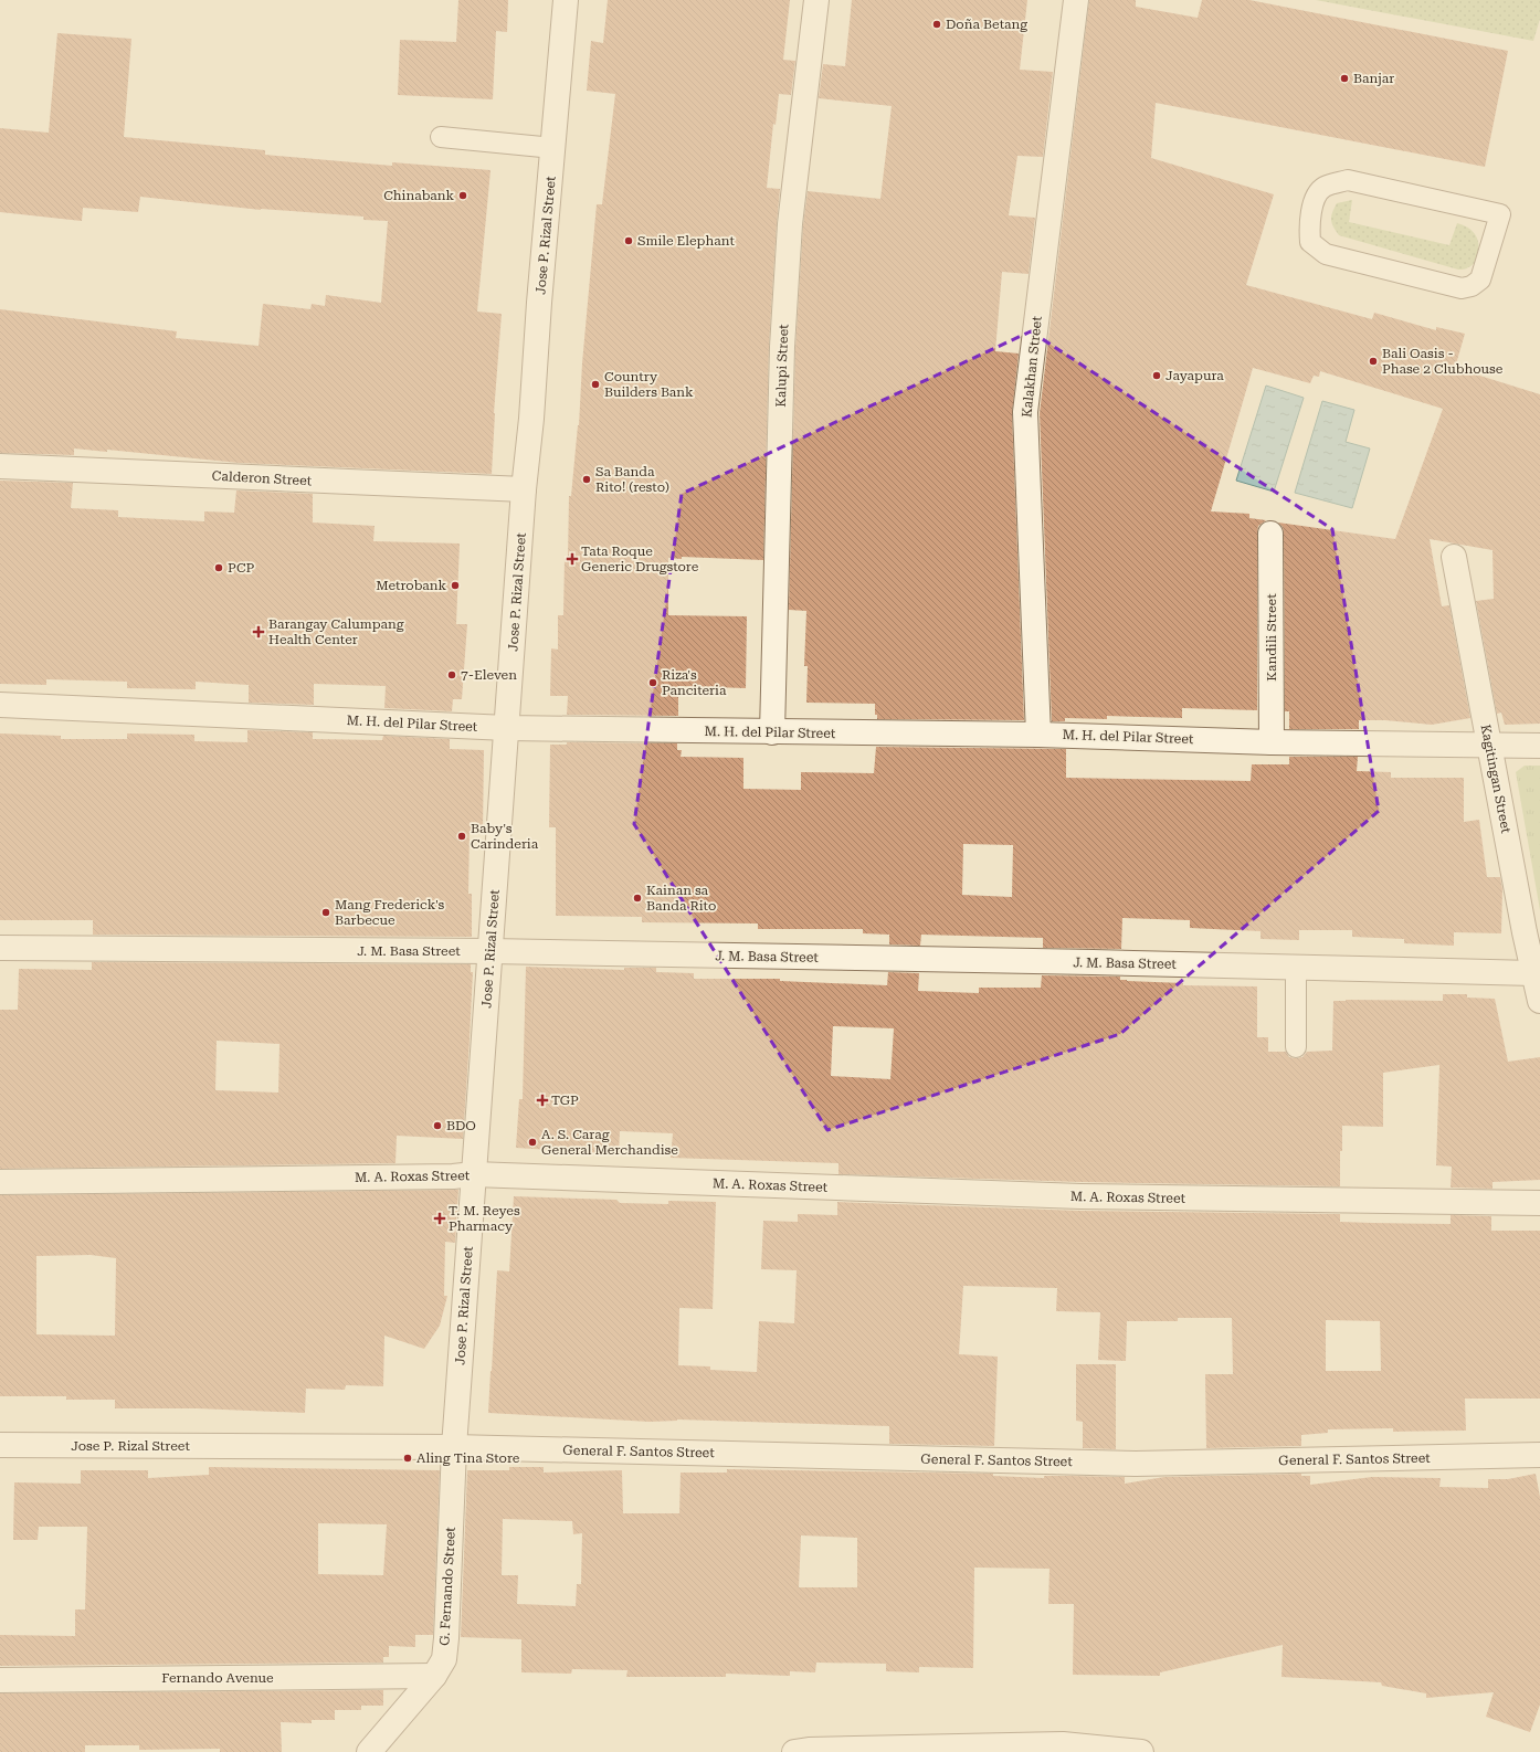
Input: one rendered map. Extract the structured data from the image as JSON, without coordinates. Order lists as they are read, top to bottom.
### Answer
{
  "streets": {
    "street": [
      "Jose P. Rizal Street",
      "Kalupi Street",
      "Kalakhan Street",
      "Calderon Street",
      "Kandili Street",
      "M. H. del Pilar Street",
      "Kagitingan Street",
      "J. M. Basa Street",
      "M. A. Roxas Street",
      "General F. Santos Street",
      "G. Fernando Street",
      "Fernando Avenue"
    ]
  },
  "crossings": [
    ["Jose P. Rizal Street", "Calderon Street"],
    ["Jose P. Rizal Street", "M. H. del Pilar Street"],
    ["Jose P. Rizal Street", "J. M. Basa Street"],
    ["Jose P. Rizal Street", "M. A. Roxas Street"],
    ["Jose P. Rizal Street", "General F. Santos Street"],
    ["Jose P. Rizal Street", "G. Fernando Street"],
    ["Kalupi Street", "M. H. del Pilar Street"],
    ["Kalakhan Street", "M. H. del Pilar Street"],
    ["Kandili Street", "M. H. del Pilar Street"],
    ["M. H. del Pilar Street", "Kagitingan Street"],
    ["Kagitingan Street", "J. M. Basa Street"],
    ["General F. Santos Street", "G. Fernando Street"],
    ["G. Fernando Street", "Fernando Avenue"]
  ],
  "places": {
    "other": [
      "Doña Betang",
      "Banjar",
      "Chinabank",
      "Smile Elephant",
      "Bali Oasis - Phase 2 Clubhouse",
      "Jayapura",
      "Country Builders Bank",
      "Sa Banda Rito! (resto)",
      "PCP",
      "Metrobank",
      "7-Eleven",
      "Riza's Panciteria",
      "Baby's Carinderia",
      "Kainan sa Banda Rito",
      "Mang Frederick's Barbecue",
      "BDO",
      "A. S. Carag General Merchandise",
      "Aling Tina Store"
    ],
    "health": [
      "Tata Roque Generic Drugstore",
      "Barangay Calumpang Health Center",
      "TGP",
      "T. M. Reyes Pharmacy"
    ]
  }
}
